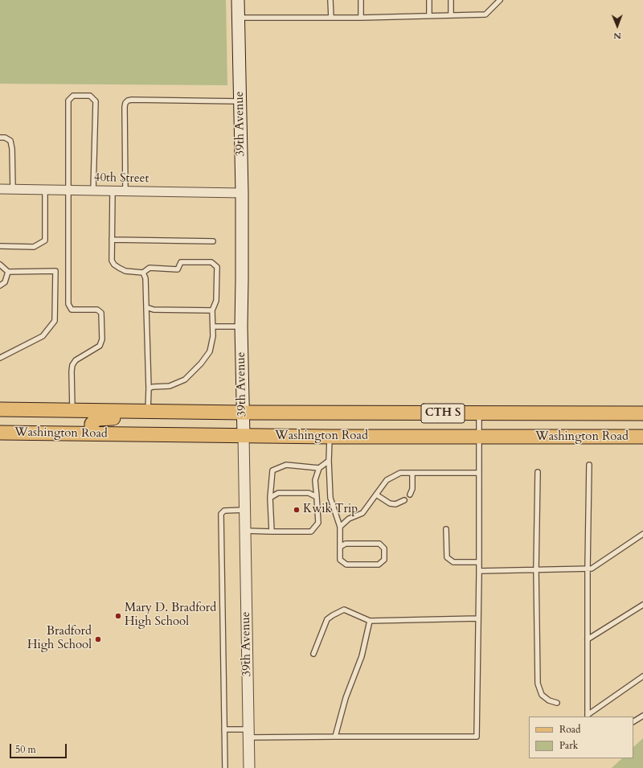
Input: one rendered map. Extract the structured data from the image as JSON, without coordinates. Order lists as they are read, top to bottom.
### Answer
{
  "streets": {
    "main road": ["39th Avenue", "CTH S", "Washington Road"],
    "street": ["40th Street"]
  },
  "crossings": [
    ["39th Avenue", "40th Street"],
    ["39th Avenue", "Washington Road"]
  ],
  "places": ["Kwik Trip", "Mary D. Bradford High School", "Bradford High School"],
  "legend": ["Road", "Park"],
  "scale_bar": "50 m",
  "north": "bottom"
}
